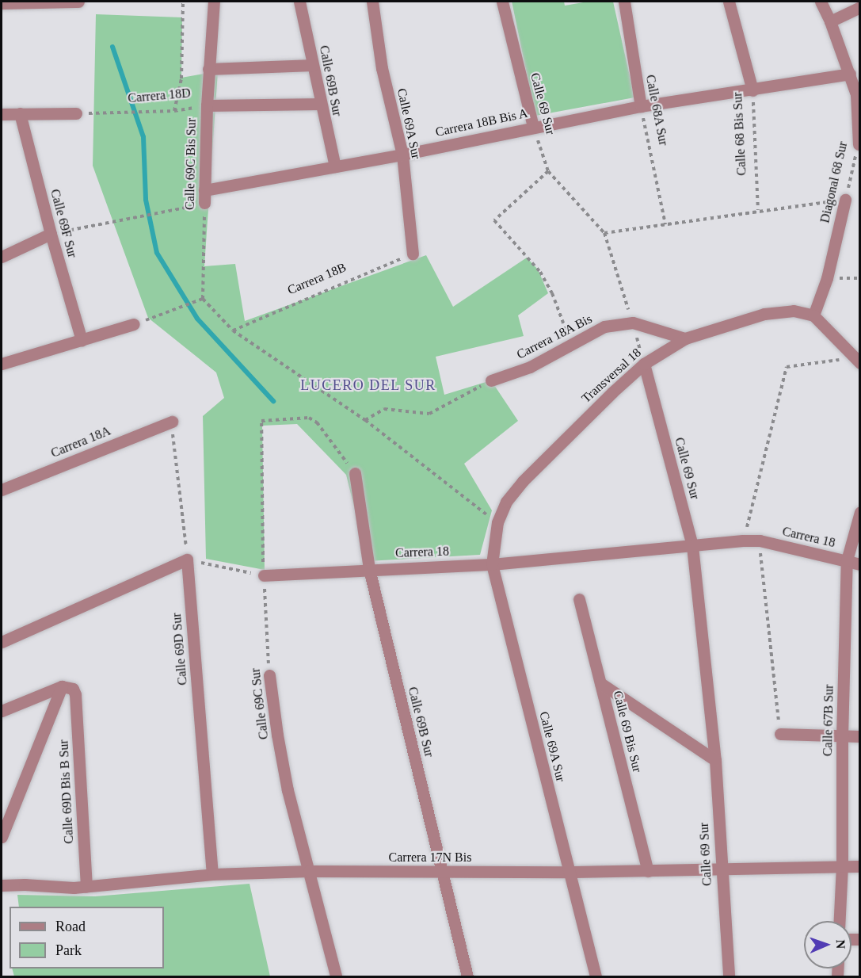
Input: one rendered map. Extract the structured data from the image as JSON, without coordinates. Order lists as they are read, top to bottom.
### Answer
{
  "streets": {
    "street": [
      "Calle 69B Sur",
      "Carrera 18D",
      "Calle 69 Sur",
      "Calle 68A Sur",
      "Carrera 18B Bis A",
      "Calle 69A Sur",
      "Calle 68 Bis Sur",
      "Calle 69C Bis Sur",
      "Diagonal 68 Sur",
      "Calle 69F Sur",
      "Carrera 18A Bis",
      "Transversal 18",
      "Carrera 18A",
      "Carrera 18",
      "Calle 69D Sur",
      "Calle 69C Sur",
      "Calle 67B Sur",
      "Calle 69 Bis Sur",
      "Calle 69D Bis B Sur",
      "Carrera 17N Bis"
    ],
    "path": ["Carrera 18B"]
  },
  "crossings": [
    ["Calle 69B Sur", "Carrera 18D"],
    ["Calle 69B Sur", "Carrera 18B Bis A"],
    ["Calle 69B Sur", "Carrera 18"],
    ["Calle 69B Sur", "Calle 69C Sur"],
    ["Calle 69B Sur", "Carrera 17N Bis"],
    ["Carrera 18D", "Calle 69C Bis Sur"],
    ["Calle 69 Sur", "Carrera 18B Bis A"],
    ["Calle 69 Sur", "Carrera 18A Bis"],
    ["Calle 69 Sur", "Transversal 18"],
    ["Calle 69 Sur", "Carrera 18"],
    ["Calle 69 Sur", "Carrera 17N Bis"],
    ["Calle 68A Sur", "Carrera 18B Bis A"],
    ["Carrera 18B Bis A", "Calle 69A Sur"],
    ["Carrera 18B Bis A", "Calle 68 Bis Sur"],
    ["Carrera 18B Bis A", "Calle 69C Bis Sur"],
    ["Carrera 18B Bis A", "Diagonal 68 Sur"],
    ["Calle 69A Sur", "Carrera 18B"],
    ["Calle 69A Sur", "Transversal 18"],
    ["Calle 69A Sur", "Carrera 18"],
    ["Calle 69A Sur", "Carrera 17N Bis"],
    ["Diagonal 68 Sur", "Transversal 18"],
    ["Carrera 18A Bis", "Transversal 18"],
    ["Carrera 18", "Calle 69C Sur"],
    ["Carrera 18", "Calle 67B Sur"],
    ["Calle 69D Sur", "Carrera 17N Bis"],
    ["Calle 69C Sur", "Carrera 17N Bis"],
    ["Calle 67B Sur", "Carrera 17N Bis"],
    ["Calle 69 Bis Sur", "Carrera 17N Bis"],
    ["Calle 69D Bis B Sur", "Carrera 17N Bis"]
  ],
  "districts": ["LUCERO DEL SUR"],
  "legend": ["Road", "Park"],
  "north": "right"
}
